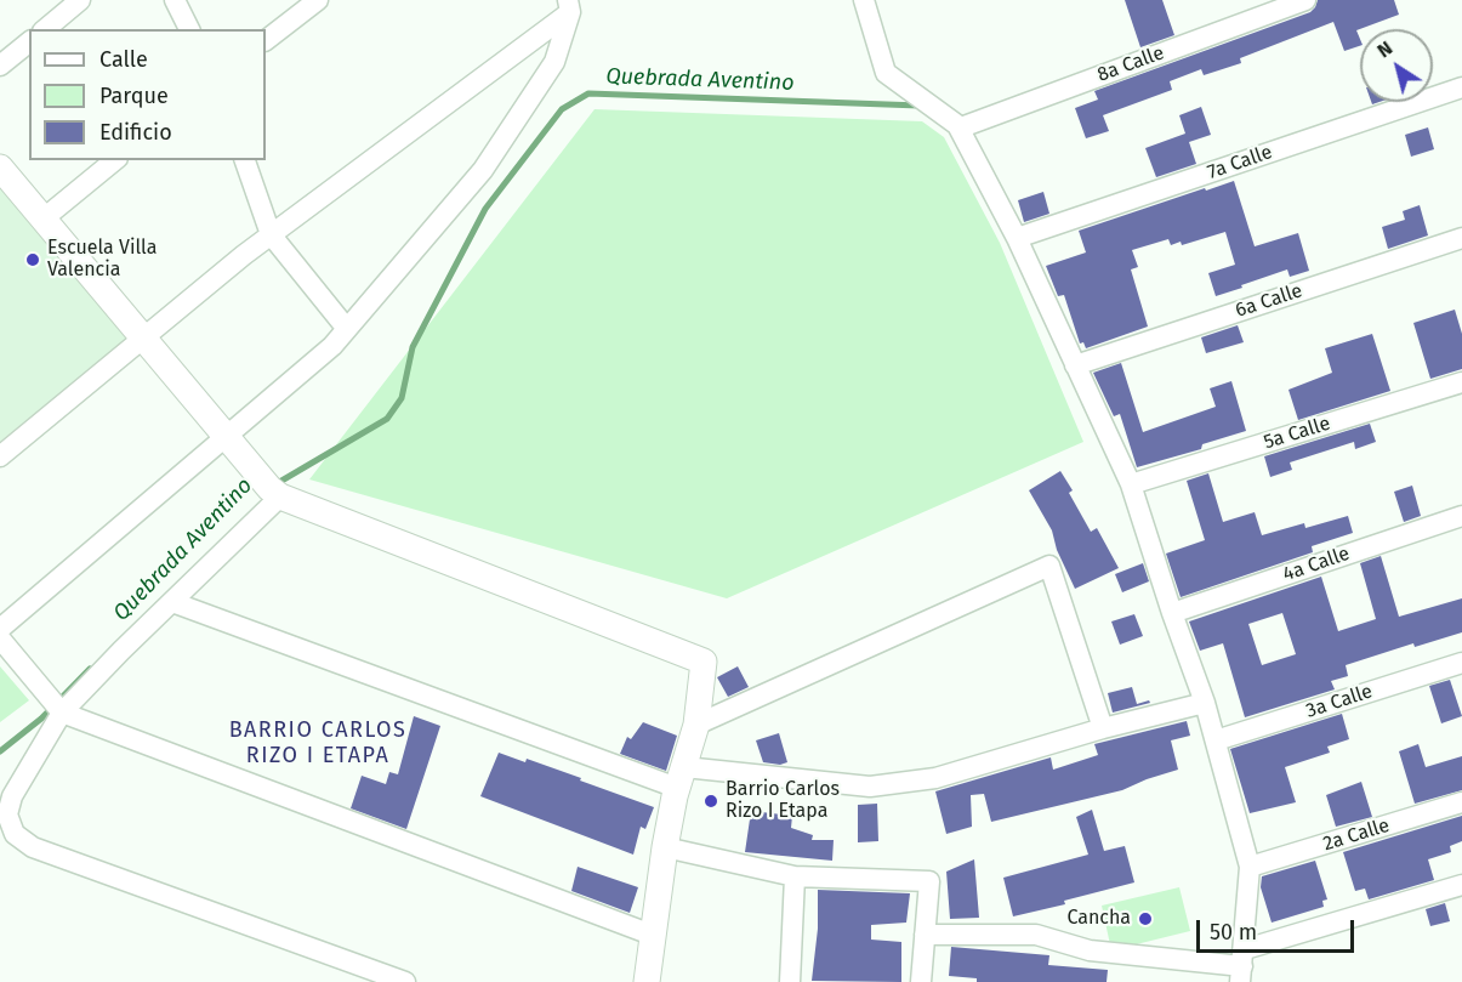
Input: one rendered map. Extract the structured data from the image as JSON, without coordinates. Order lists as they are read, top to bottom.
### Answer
{
  "streets": {
    "street": [
      "8a Calle",
      "7a Calle",
      "6a Calle",
      "5a Calle",
      "4a Calle",
      "3a Calle",
      "2a Calle"
    ]
  },
  "districts": ["BARRIO CARLOS RIZO I ETAPA"],
  "water": ["Quebrada Aventino"],
  "places": ["Escuela Villa Valencia", "Barrio Carlos Rizo I Etapa", "Cancha"],
  "legend": ["Calle", "Parque", "Edificio"],
  "scale_bar": "50 m",
  "north": "top left"
}
